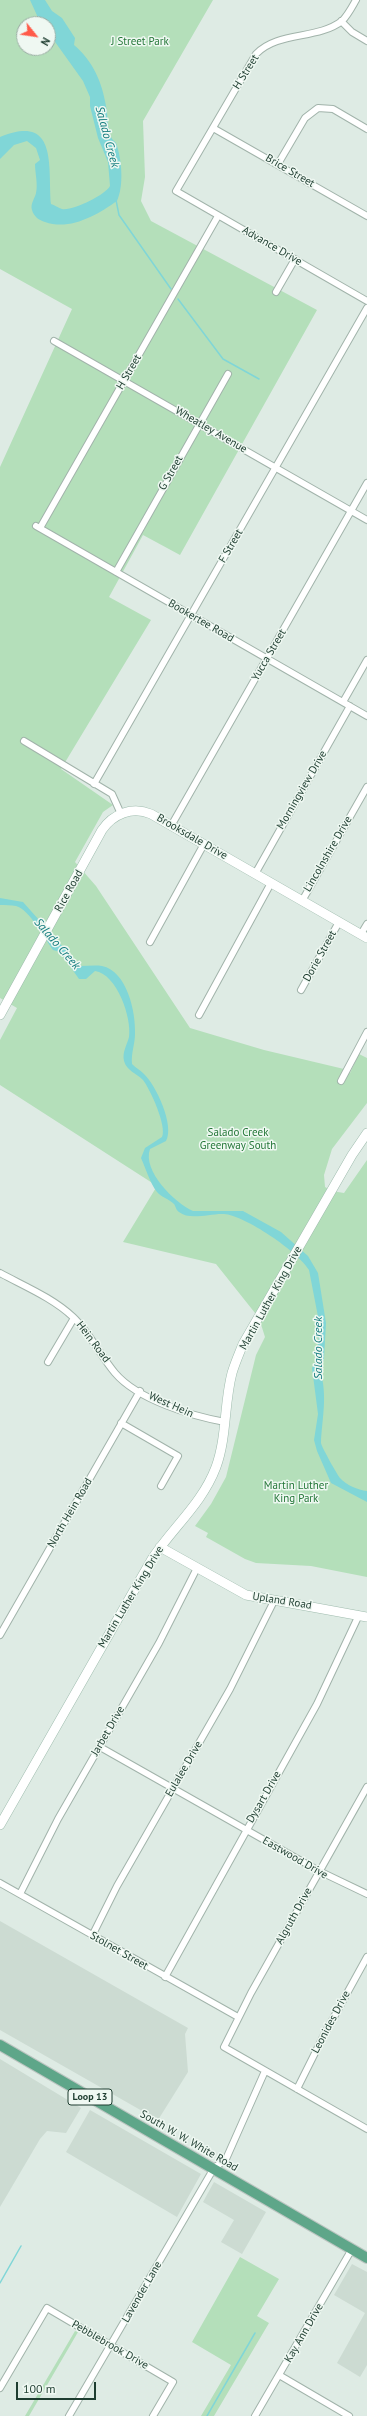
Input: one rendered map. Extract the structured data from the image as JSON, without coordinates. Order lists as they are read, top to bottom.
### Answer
{
  "streets": {
    "main road": [
      "Brooksdale Drive",
      "Rice Road",
      "Martin Luther King Drive",
      "Upland Road",
      "Loop 13",
      "South W. W. White Road"
    ],
    "street": [
      "H Street",
      "Brice Street",
      "Advance Drive",
      "Wheatley Avenue",
      "G Street",
      "F Street",
      "Bookertee Road",
      "Yucca Street",
      "Morningview Drive",
      "Lincolnshire Drive",
      "Dorie Street",
      "Hein Road",
      "West Hein",
      "North Hein Road",
      "Jarbet Drive",
      "Eulalee Drive",
      "Dysart Drive",
      "Eastwood Drive",
      "Algruth Drive",
      "Stolnet Street",
      "Leonides Drive",
      "Lavender Lane",
      "Kay Ann Drive",
      "Pebblebrook Drive"
    ]
  },
  "crossings": [
    ["H Street", "Brice Street"],
    ["H Street", "Advance Drive"],
    ["H Street", "Wheatley Avenue"],
    ["H Street", "Bookertee Road"],
    ["Wheatley Avenue", "G Street"],
    ["Wheatley Avenue", "F Street"],
    ["Wheatley Avenue", "Yucca Street"],
    ["G Street", "Bookertee Road"],
    ["F Street", "Bookertee Road"],
    ["Bookertee Road", "Yucca Street"],
    ["Bookertee Road", "Morningview Drive"],
    ["Yucca Street", "Brooksdale Drive"],
    ["Morningview Drive", "Brooksdale Drive"],
    ["Brooksdale Drive", "Lincolnshire Drive"],
    ["Brooksdale Drive", "Rice Road"],
    ["Brooksdale Drive", "Dorie Street"],
    ["Martin Luther King Drive", "West Hein"],
    ["Martin Luther King Drive", "Upland Road"],
    ["Hein Road", "West Hein"],
    ["Hein Road", "North Hein Road"],
    ["West Hein", "North Hein Road"],
    ["Upland Road", "Jarbet Drive"],
    ["Upland Road", "Eulalee Drive"],
    ["Upland Road", "Dysart Drive"],
    ["Jarbet Drive", "Eastwood Drive"],
    ["Jarbet Drive", "Stolnet Street"],
    ["Eulalee Drive", "Eastwood Drive"],
    ["Eulalee Drive", "Stolnet Street"],
    ["Dysart Drive", "Eastwood Drive"],
    ["Dysart Drive", "Stolnet Street"],
    ["Eastwood Drive", "Algruth Drive"],
    ["Algruth Drive", "Stolnet Street"],
    ["South W. W. White Road", "Lavender Lane"],
    ["South W. W. White Road", "Kay Ann Drive"],
    ["Lavender Lane", "Pebblebrook Drive"]
  ],
  "water": ["Salado Creek"],
  "parks": ["J Street Park", "Salado Creek Greenway South", "Martin Luther King Park"],
  "scale_bar": "100 m",
  "north": "bottom right"
}
